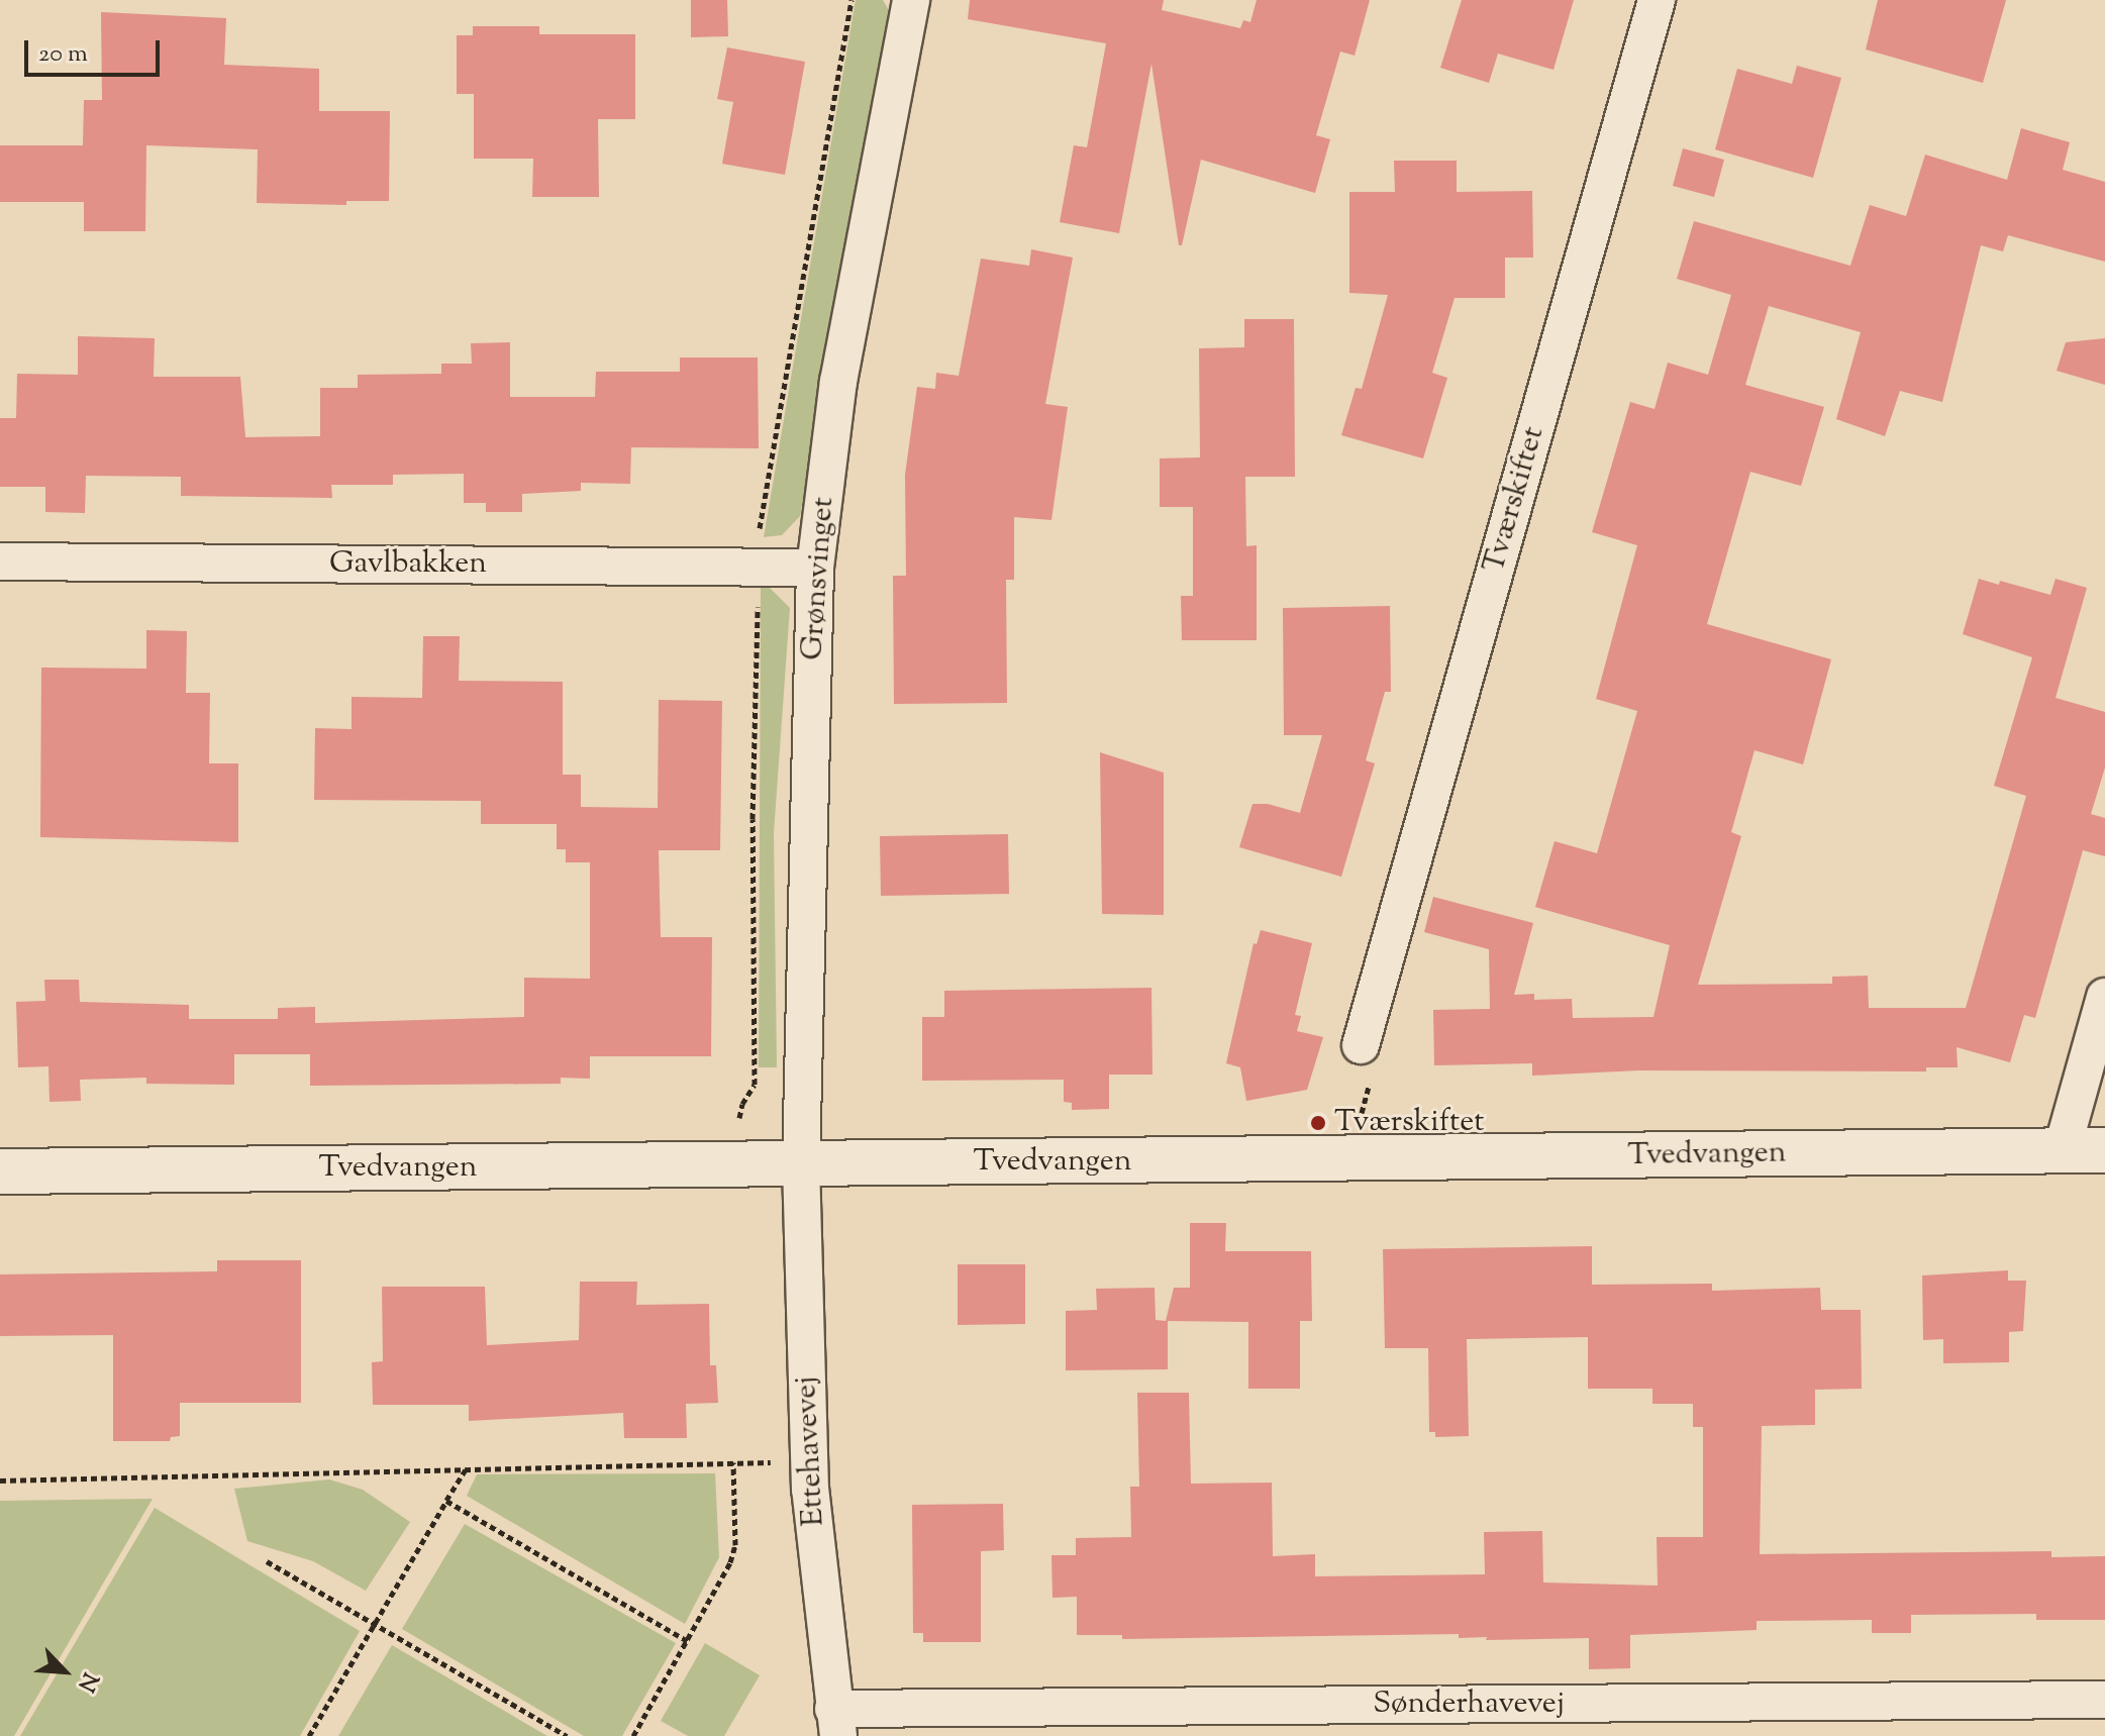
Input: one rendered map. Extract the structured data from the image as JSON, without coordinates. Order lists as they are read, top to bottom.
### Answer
{
  "streets": {
    "street": [
      "Tværskiftet",
      "Gavlbakken",
      "Grønsvinget",
      "Tvedvangen",
      "Ettehavevej",
      "Sønderhavevej"
    ]
  },
  "crossings": [
    ["Gavlbakken", "Grønsvinget"],
    ["Grønsvinget", "Tvedvangen"],
    ["Grønsvinget", "Ettehavevej"],
    ["Tvedvangen", "Ettehavevej"],
    ["Ettehavevej", "Sønderhavevej"]
  ],
  "places": ["Tværskiftet"],
  "scale_bar": "20 m",
  "north": "bottom right"
}
